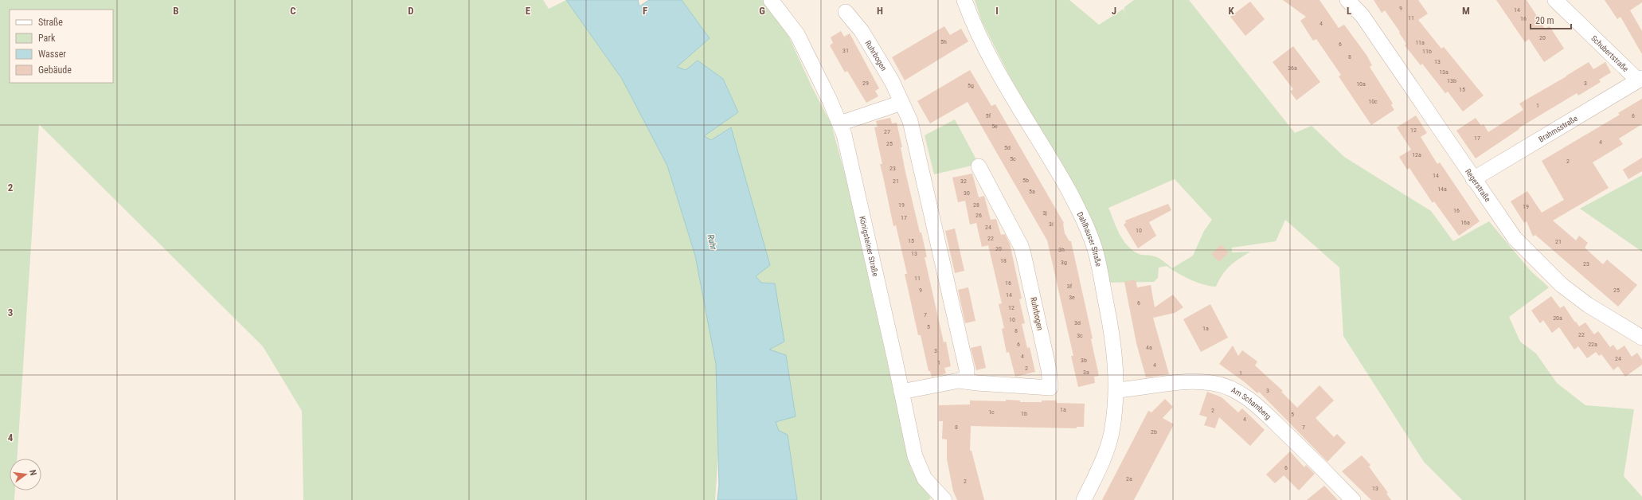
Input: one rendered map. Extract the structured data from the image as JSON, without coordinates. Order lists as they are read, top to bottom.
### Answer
{
  "streets": {
    "street": [
      "Schubertstraße",
      "Ruhrbogen",
      "Brahmsstraße",
      "Regerstraße",
      "Dahlhauser Straße",
      "Königsteiner Straße",
      "Am Schamberg"
    ]
  },
  "crossings": [
    ["Schubertstraße", "Brahmsstraße"],
    ["Ruhrbogen", "Königsteiner Straße"],
    ["Brahmsstraße", "Regerstraße"],
    ["Dahlhauser Straße", "Am Schamberg"]
  ],
  "water": ["Ruhr"],
  "house_numbers": [
    "9",
    "14",
    "11",
    "16",
    "4",
    "20",
    "5h",
    "11a",
    "6",
    "31",
    "11b",
    "8",
    "13",
    "36a",
    "13a",
    "13b",
    "29",
    "3",
    "10a",
    "5g",
    "15",
    "10c",
    "1",
    "5f",
    "6",
    "5e",
    "12",
    "27",
    "17",
    "4",
    "25",
    "5d",
    "12a",
    "5c",
    "2",
    "23",
    "14",
    "5b",
    "21",
    "32",
    "14a",
    "5a",
    "30",
    "19",
    "28",
    "19",
    "16",
    "3j",
    "26",
    "17",
    "16a",
    "3i",
    "24",
    "10",
    "22",
    "15",
    "21",
    "20",
    "3h",
    "13",
    "18",
    "3g",
    "23",
    "11",
    "16",
    "3f",
    "9",
    "25",
    "14",
    "3e",
    "6",
    "12",
    "7",
    "20a",
    "10",
    "3d",
    "5",
    "1a",
    "8",
    "22",
    "3c",
    "6",
    "22a",
    "4a",
    "3",
    "4",
    "24",
    "3b",
    "1",
    "4",
    "2",
    "3a",
    "1",
    "3",
    "1a",
    "2",
    "1c",
    "1b",
    "5",
    "4",
    "8",
    "7",
    "2b",
    "6",
    "2a",
    "2",
    "13"
  ],
  "legend": [
    "Straße",
    "Park",
    "Wasser",
    "Gebäude"
  ],
  "scale_bar": "20 m",
  "north": "right",
  "grid": {
    "columns": [
      "B",
      "C",
      "D",
      "E",
      "F",
      "G",
      "H",
      "I",
      "J",
      "K",
      "L",
      "M"
    ],
    "rows": ["2", "3", "4"]
  }
}
